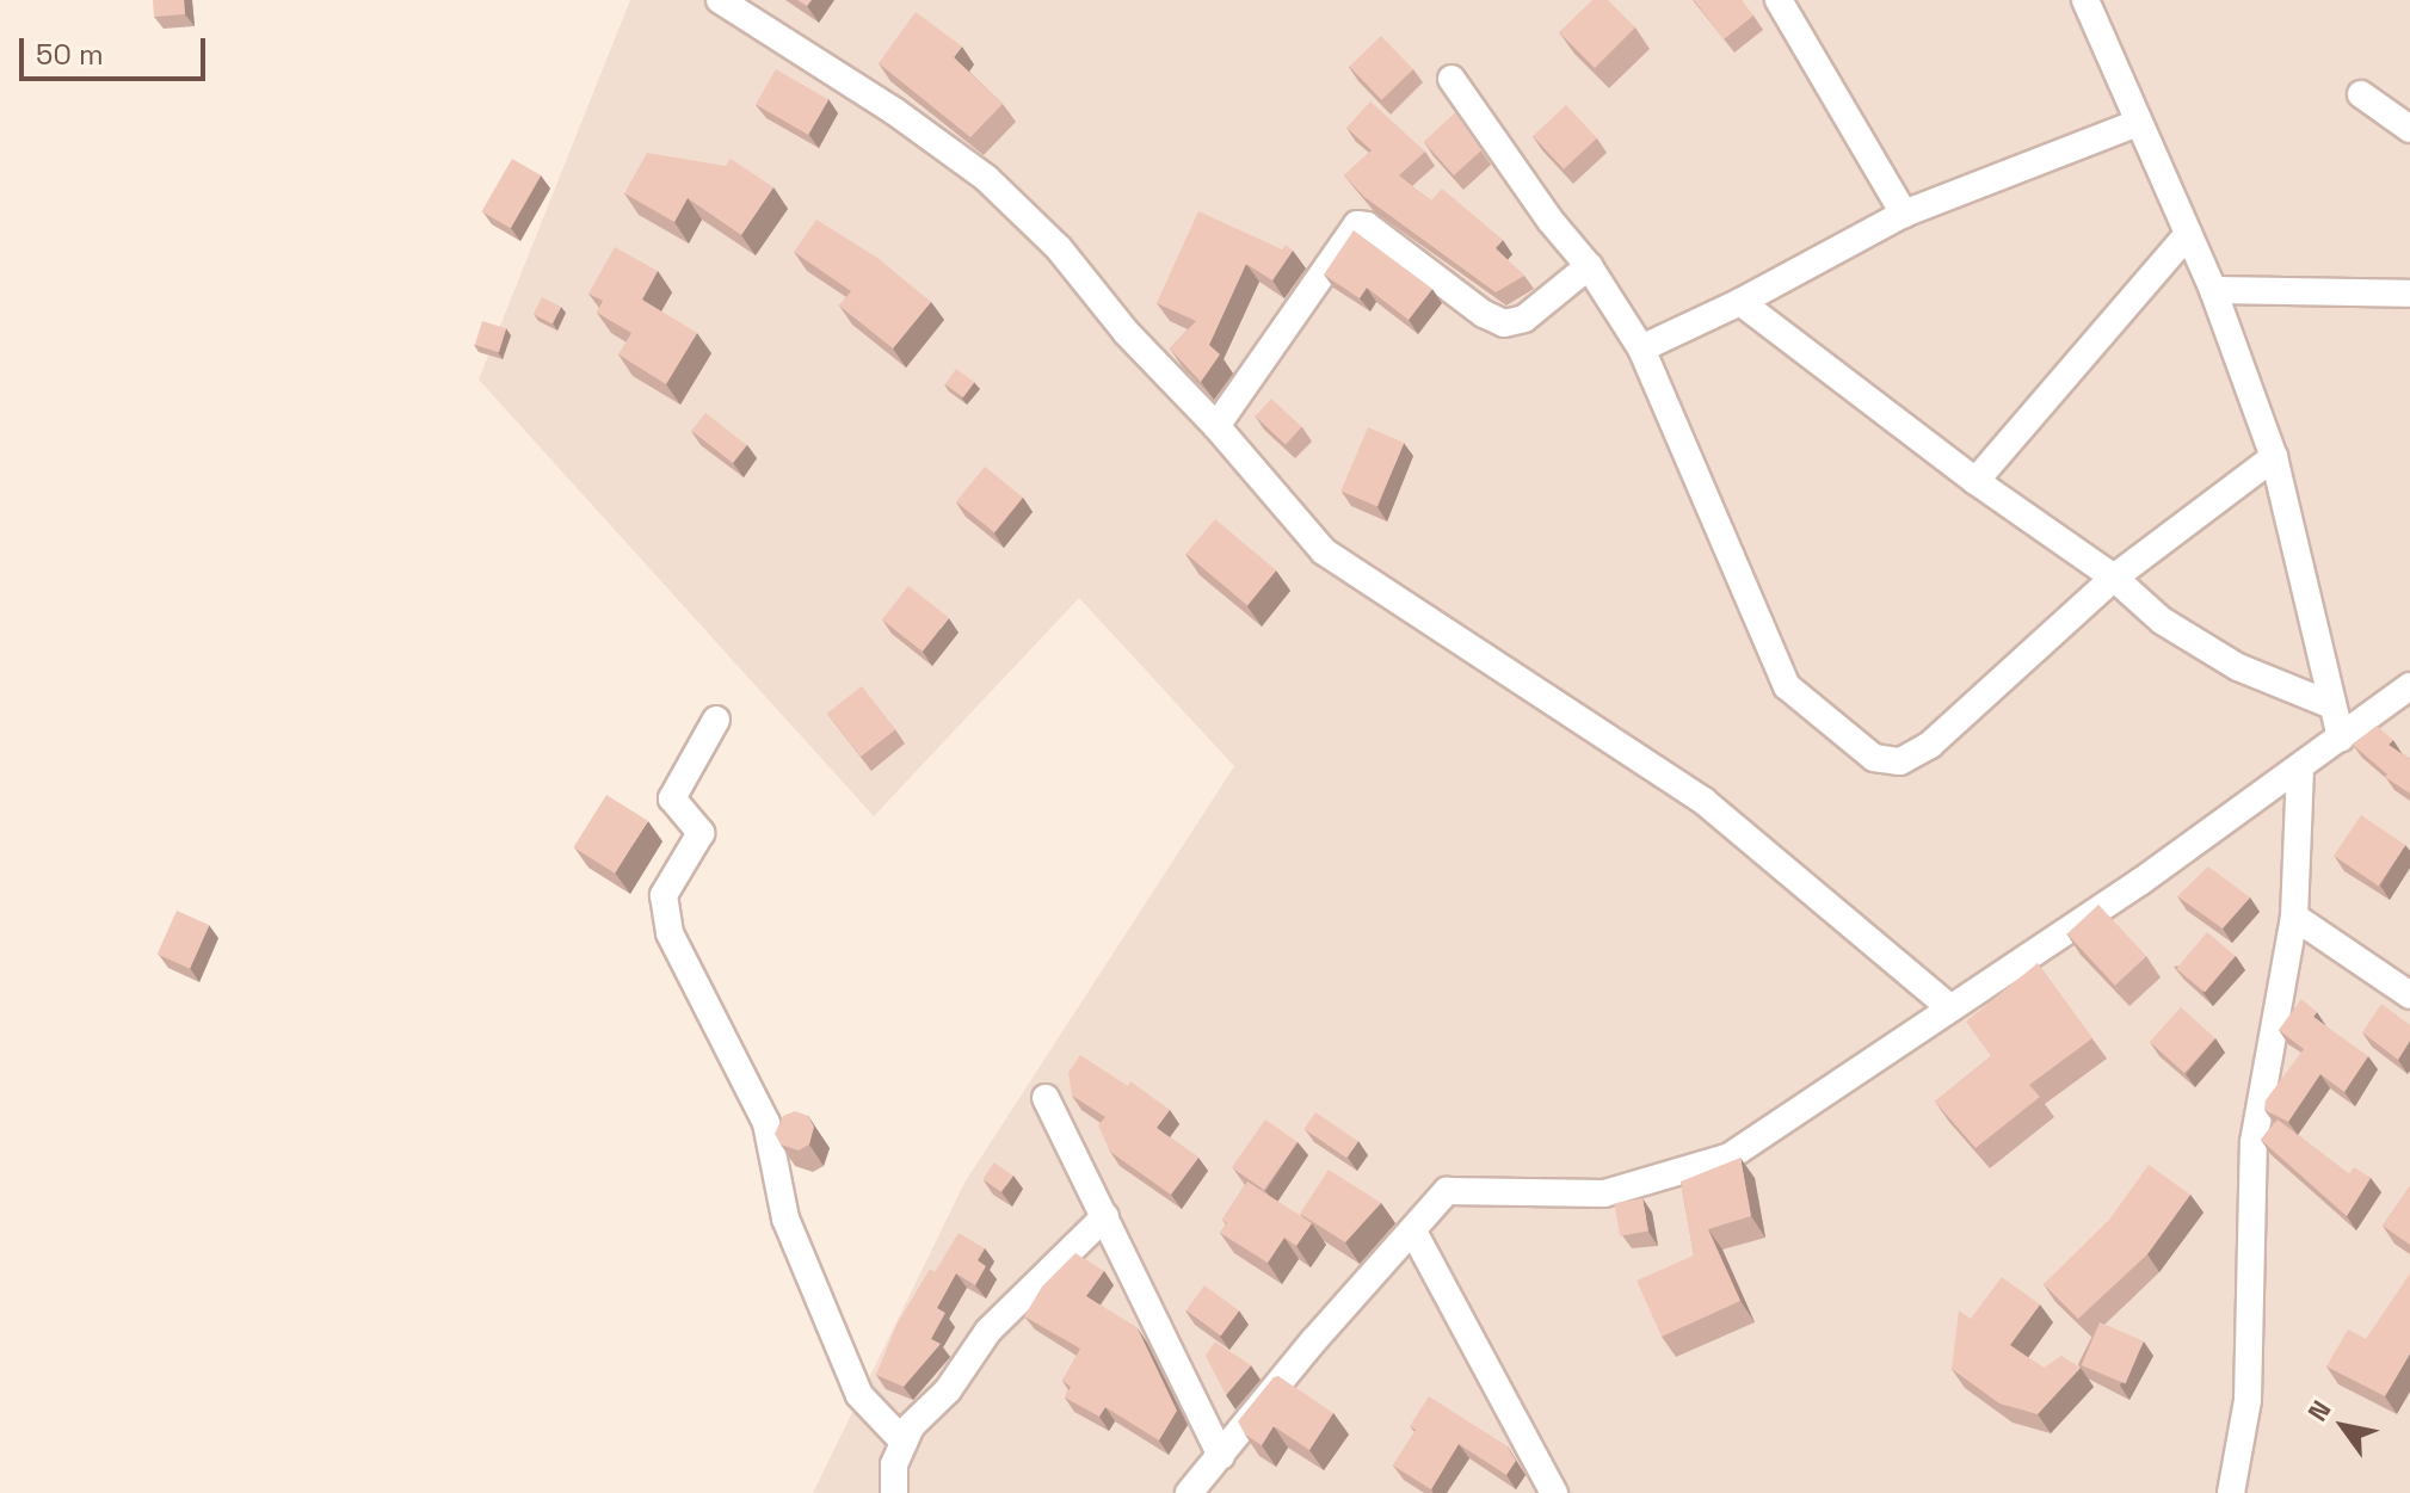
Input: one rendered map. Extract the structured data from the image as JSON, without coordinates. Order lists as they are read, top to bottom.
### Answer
{
  "scale_bar": "50 m",
  "north": "top left"
}
